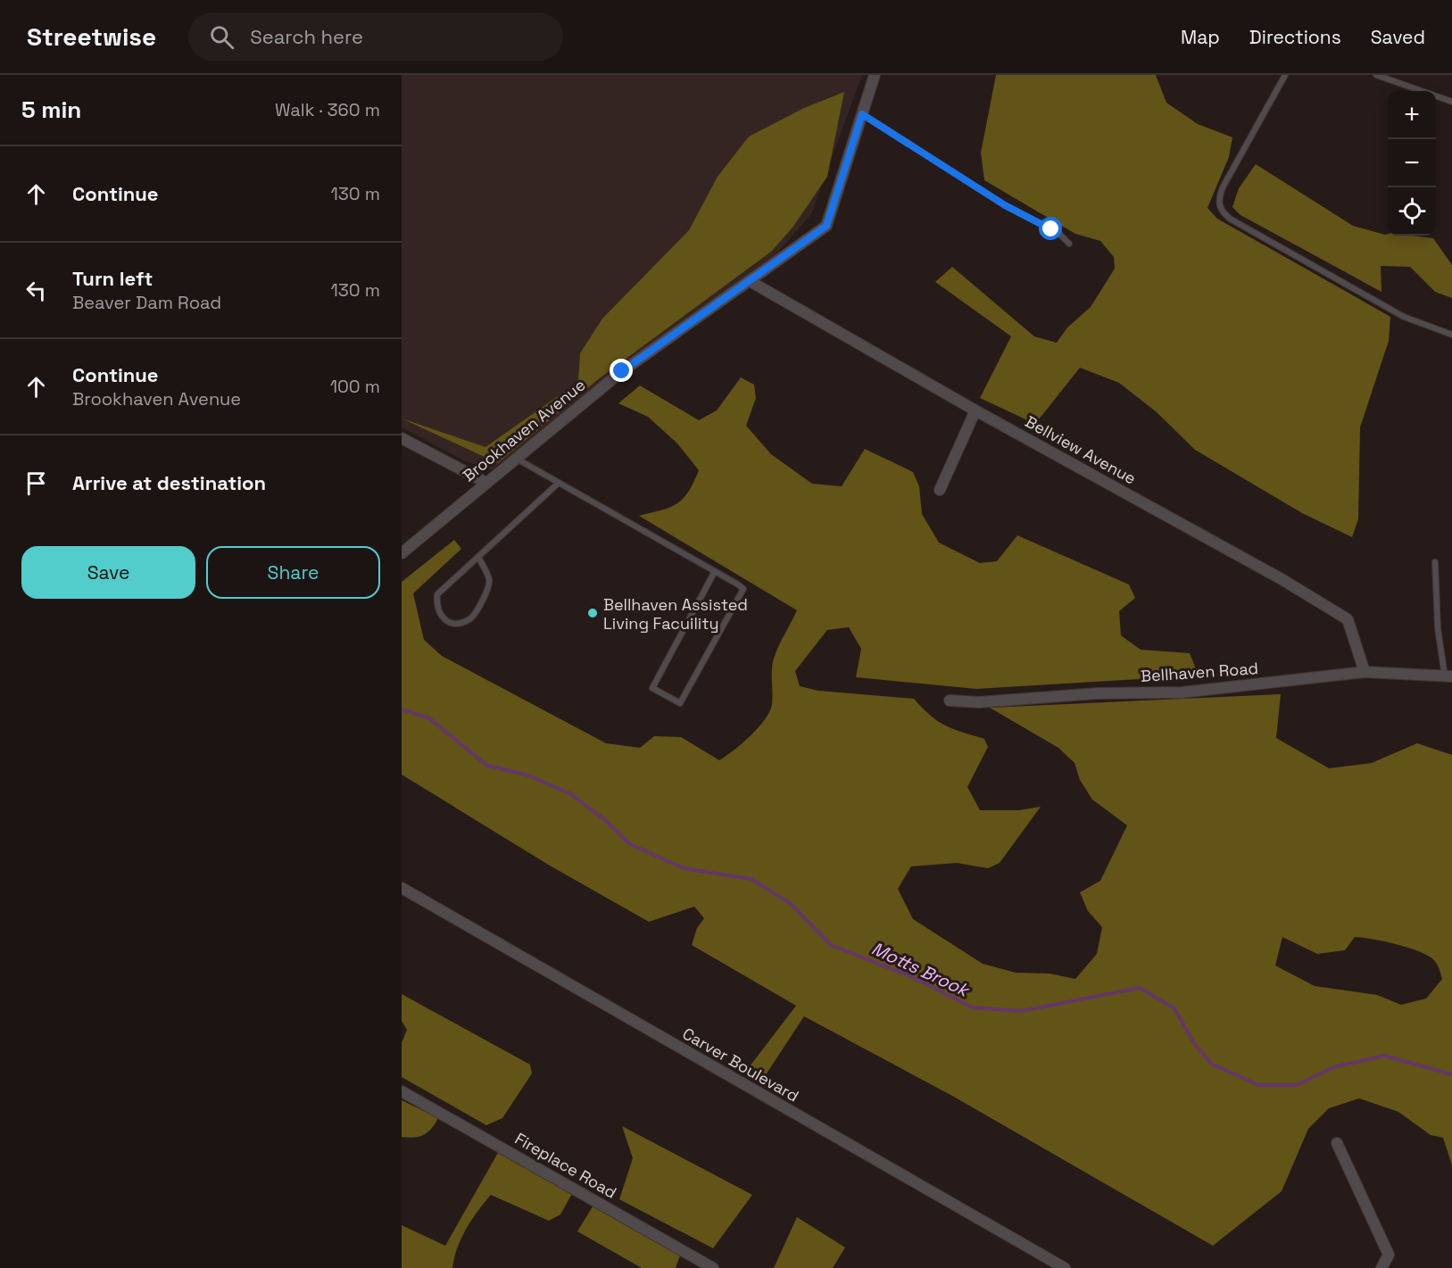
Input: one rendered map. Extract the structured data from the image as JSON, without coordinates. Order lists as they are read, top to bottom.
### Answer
{
  "streets": {
    "street": [
      "Brookhaven Avenue",
      "Bellview Avenue",
      "Bellhaven Road",
      "Carver Boulevard",
      "Fireplace Road"
    ]
  },
  "crossings": [
    ["Brookhaven Avenue", "Bellview Avenue"],
    ["Bellview Avenue", "Bellhaven Road"]
  ],
  "water": ["Motts Brook"],
  "places": ["Bellhaven Assisted Living Facuility"],
  "page": {
    "header": "Streetwise",
    "search": "Search here",
    "nav": ["Map", "Directions", "Saved"],
    "heading": ["5 min", "Walk · 360 m"],
    "map_buttons": ["+", "−"],
    "list": [
      ["Continue", "130 m"],
      ["Turn left", "Beaver Dam Road", "130 m"],
      ["Continue", "Brookhaven Avenue", "100 m"],
      "Arrive at destination"
    ],
    "buttons": ["Save", "Share"]
  }
}
